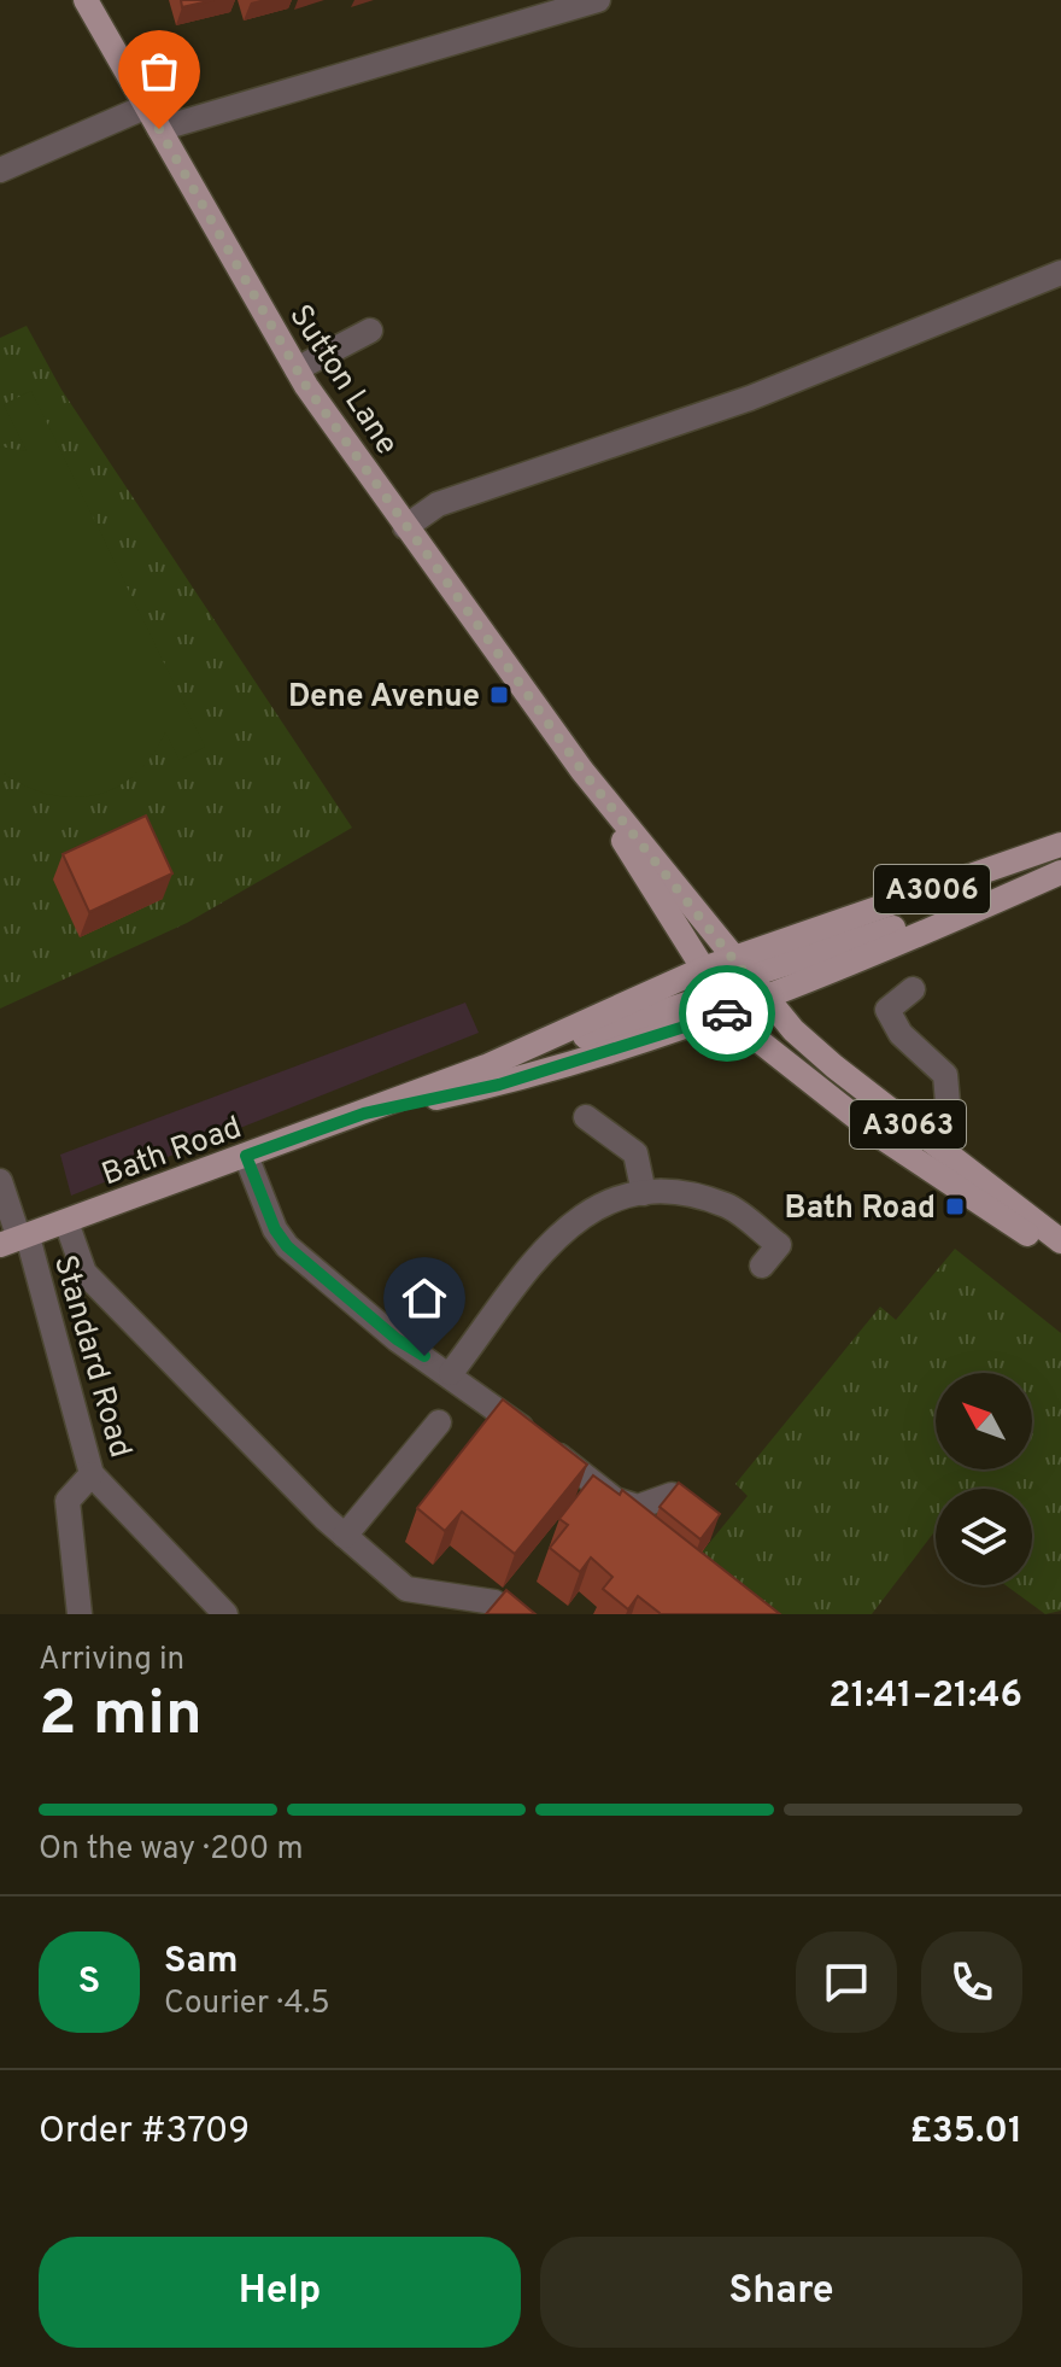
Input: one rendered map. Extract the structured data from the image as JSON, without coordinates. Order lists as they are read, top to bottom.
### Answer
{
  "streets": {
    "main road": [
      "Sutton Lane",
      "A3006",
      "A3063",
      "Bath Road"
    ],
    "street": ["Standard Road"]
  },
  "crossings": [
    ["Sutton Lane", "A3063"],
    ["Sutton Lane", "Bath Road"],
    ["A3063", "Bath Road"],
    ["Bath Road", "Standard Road"]
  ],
  "places": {
    "transit": ["Dene Avenue", "Bath Road"]
  },
  "north": "top left",
  "page": {
    "heading": ["2 min", "Arriving in", "21:41–21:46"],
    "panel": [
      "Sam",
      "Courier · 4.5",
      "Order #3709",
      "£35.01"
    ],
    "bar": "On the way · 200 m",
    "round": "S",
    "buttons": ["Help", "Share"]
  }
}
